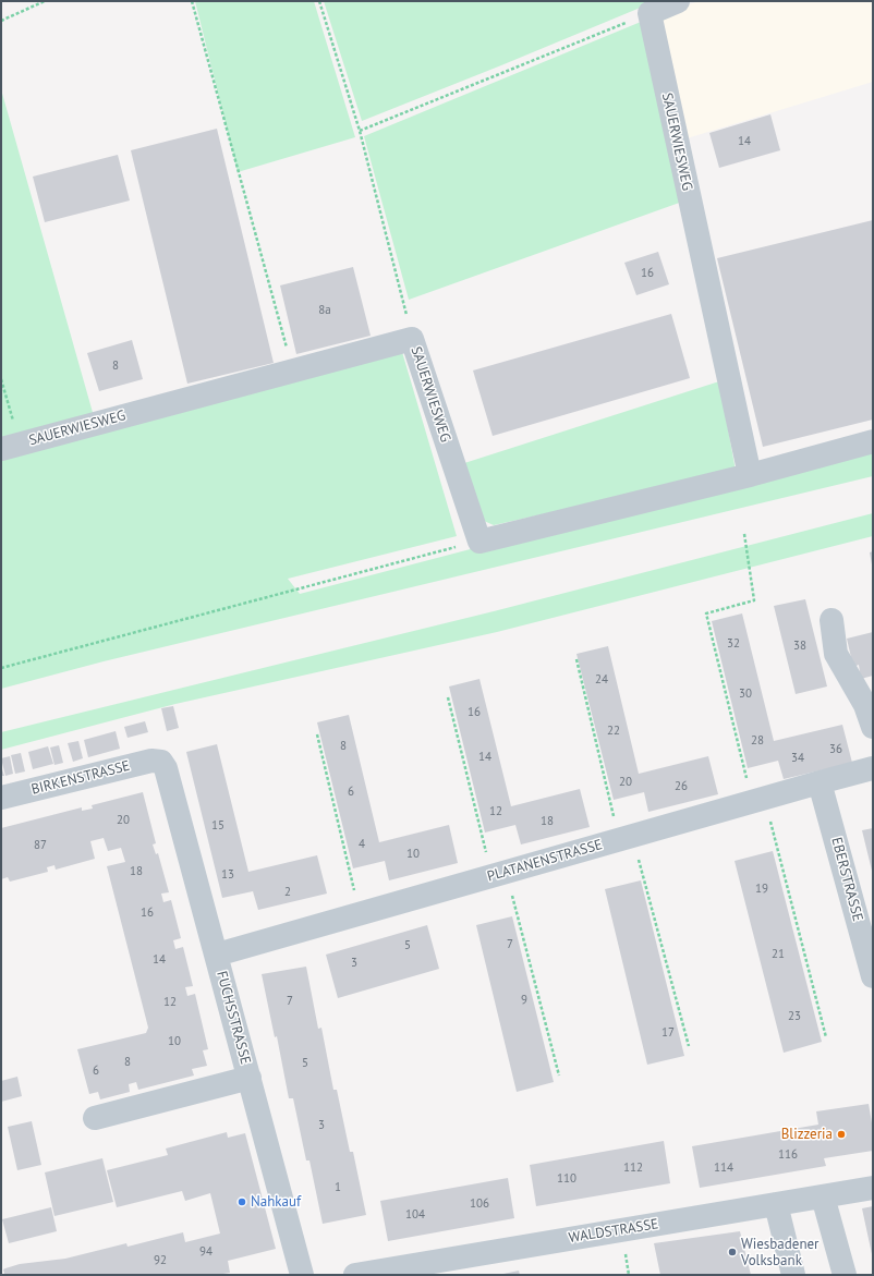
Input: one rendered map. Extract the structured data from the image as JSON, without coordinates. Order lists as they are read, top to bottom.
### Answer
{
  "streets": {
    "street": [
      "SAUERWIESWEG",
      "BIRKENSTRASSE",
      "PLATANENSTRASSE",
      "EBERSTRASSE",
      "FUCHSSTRASSE",
      "WALDSTRASSE"
    ]
  },
  "crossings": [
    ["BIRKENSTRASSE", "FUCHSSTRASSE"],
    ["PLATANENSTRASSE", "EBERSTRASSE"],
    ["PLATANENSTRASSE", "FUCHSSTRASSE"]
  ],
  "places": ["Blizzeria", "Nahkauf", "Wiesbadener Volksbank"],
  "house_numbers": [
    "14",
    "16",
    "8a",
    "8",
    "32",
    "38",
    "24",
    "30",
    "16",
    "22",
    "28",
    "8",
    "36",
    "14",
    "34",
    "20",
    "26",
    "6",
    "12",
    "20",
    "18",
    "15",
    "4",
    "87",
    "10",
    "18",
    "13",
    "19",
    "2",
    "16",
    "7",
    "5",
    "21",
    "14",
    "3",
    "9",
    "7",
    "12",
    "23",
    "17",
    "10",
    "8",
    "5",
    "6",
    "3",
    "116",
    "112",
    "114",
    "110",
    "1",
    "106",
    "104",
    "94",
    "92"
  ]
}
